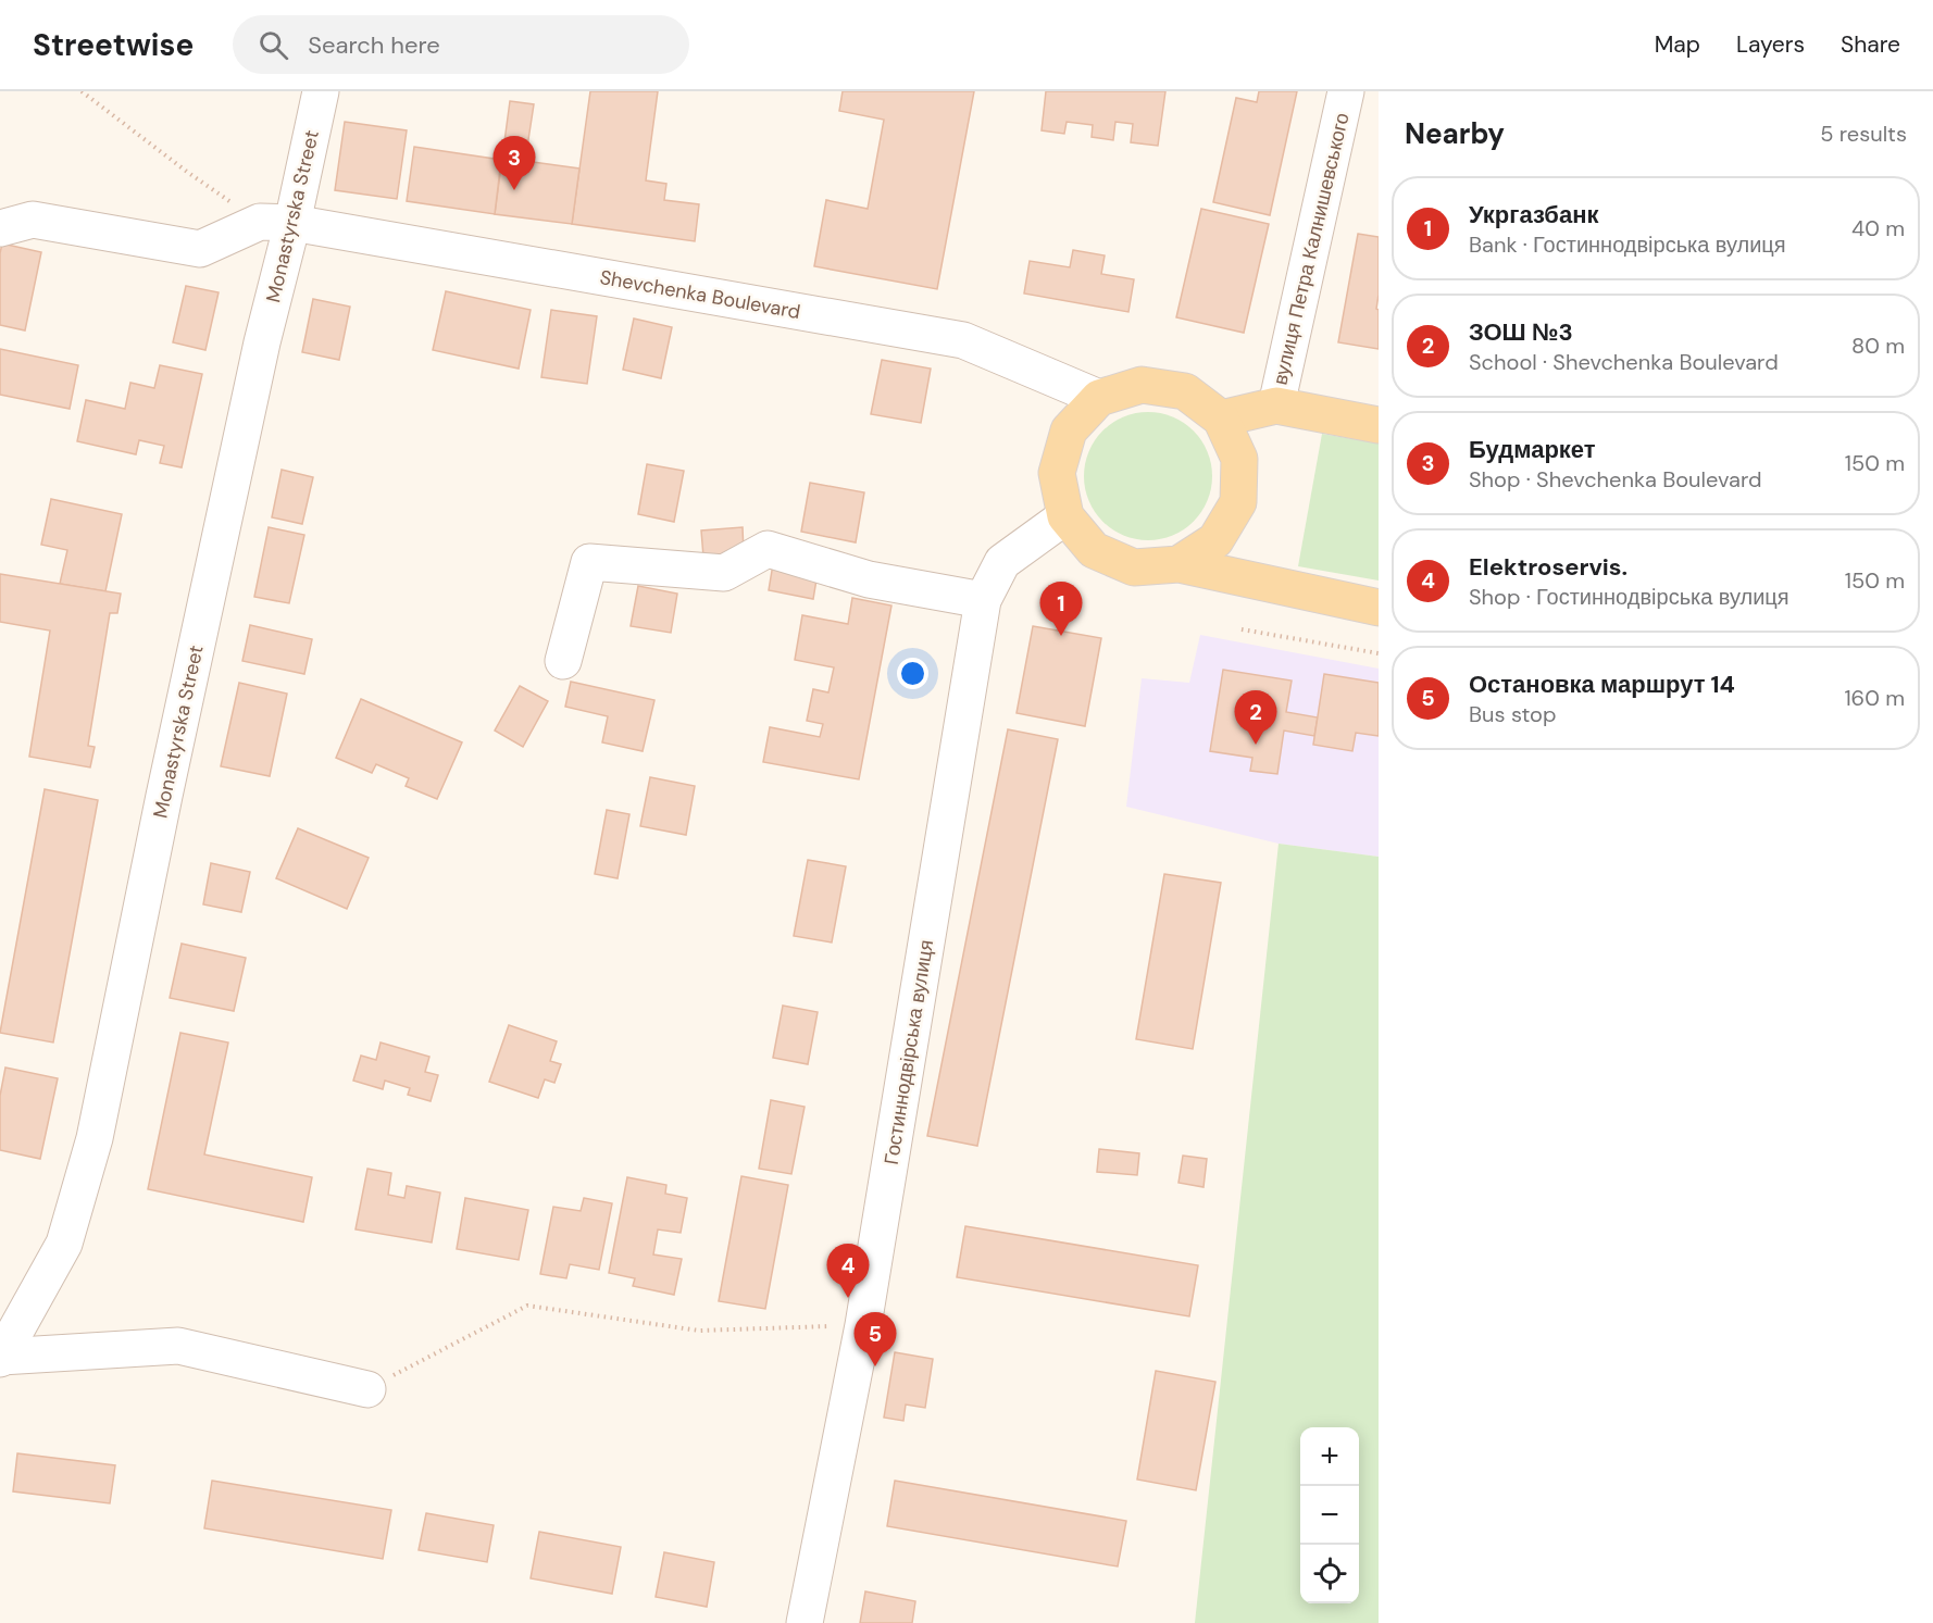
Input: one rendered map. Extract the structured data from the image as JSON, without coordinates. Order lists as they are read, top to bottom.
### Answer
{
  "streets": {
    "street": [
      "Monastyrska Street",
      "вулиця Петра Калнишевського",
      "Shevchenka Boulevard",
      "Гостиннодвірська вулиця"
    ]
  },
  "crossings": [
    ["Monastyrska Street", "Shevchenka Boulevard"],
    ["Shevchenka Boulevard", "Гостиннодвірська вулиця"]
  ],
  "page": {
    "header": "Streetwise",
    "search": "Search here",
    "nav": ["Map", "Layers", "Share"],
    "heading": ["Nearby", "5 results"],
    "pins": [
      "3",
      "1",
      "2",
      "4",
      "5"
    ],
    "list": [
      {
        "mark": "1",
        "name": "Укргазбанк",
        "note": "Bank · Гостиннодвірська вулиця",
        "value": "40 m"
      },
      {
        "mark": "2",
        "name": "ЗОШ №3",
        "note": "School · Shevchenka Boulevard",
        "value": "80 m"
      },
      {
        "mark": "3",
        "name": "Будмаркет",
        "note": "Shop · Shevchenka Boulevard",
        "value": "150 m"
      },
      {
        "mark": "4",
        "name": "Elektroservis.",
        "note": "Shop · Гостиннодвірська вулиця",
        "value": "150 m"
      },
      {
        "mark": "5",
        "name": "Остановка маршрут 14",
        "note": "Bus stop",
        "value": "160 m"
      }
    ],
    "map_buttons": ["+", "−"]
  }
}
